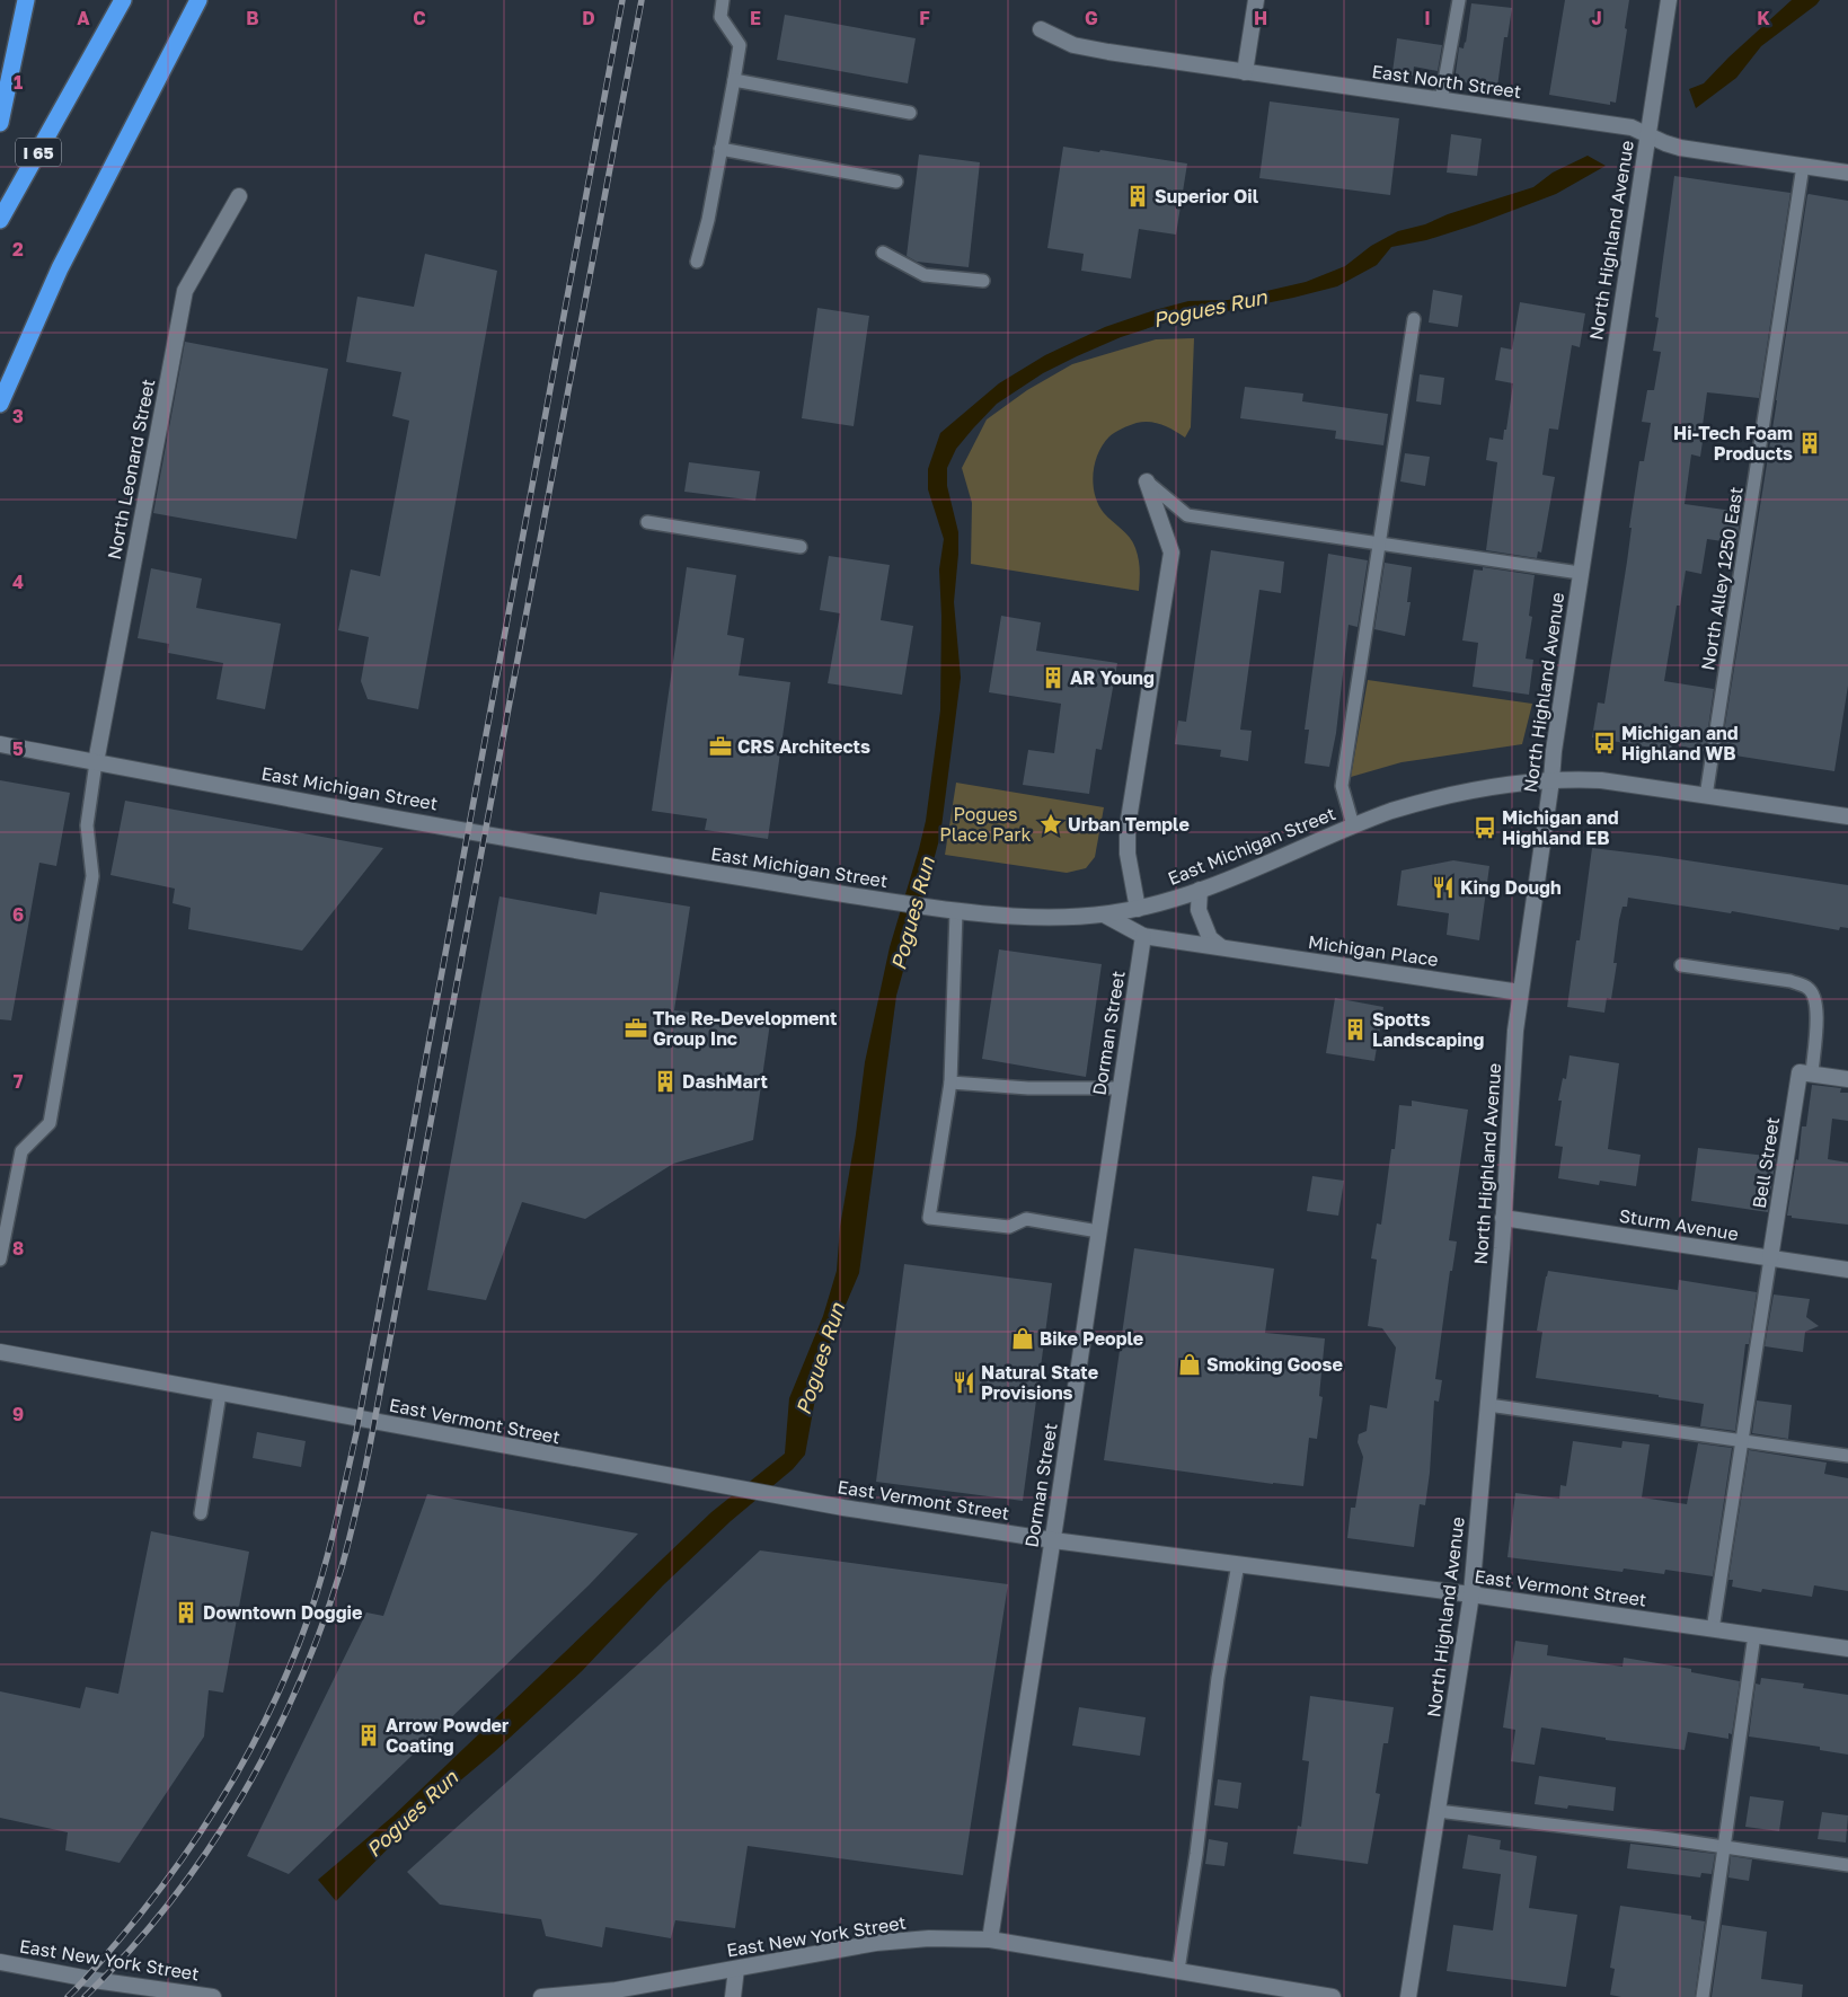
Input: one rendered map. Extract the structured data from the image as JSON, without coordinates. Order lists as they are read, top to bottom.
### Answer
{
  "streets": {
    "highway": ["I 65"],
    "street": [
      "East North Street",
      "North Highland Avenue",
      "North Leonard Street",
      "East Michigan Street",
      "Michigan Place",
      "Dorman Street",
      "Bell Street",
      "Sturm Avenue",
      "East Vermont Street",
      "East New York Street"
    ],
    "lane": ["North Alley 1250 East"]
  },
  "crossings": [
    ["East North Street", "North Highland Avenue"],
    ["East North Street", "North Alley 1250 East"],
    ["North Highland Avenue", "East Michigan Street"],
    ["North Highland Avenue", "Michigan Place"],
    ["North Highland Avenue", "Sturm Avenue"],
    ["North Highland Avenue", "East Vermont Street"],
    ["North Leonard Street", "East Michigan Street"],
    ["North Alley 1250 East", "East Michigan Street"],
    ["East Michigan Street", "Michigan Place"],
    ["Michigan Place", "Dorman Street"],
    ["Dorman Street", "East Vermont Street"],
    ["Dorman Street", "East New York Street"],
    ["Bell Street", "Sturm Avenue"]
  ],
  "water": ["Pogues Run"],
  "parks": ["Pogues Place Park"],
  "places": {
    "building": [
      "Superior Oil",
      "Hi-Tech Foam Products",
      "AR Young",
      "Spotts Landscaping",
      "DashMart",
      "Downtown Doggie",
      "Arrow Powder Coating"
    ],
    "bus stop": ["Michigan and Highland WB", "Michigan and Highland EB"],
    "office": ["CRS Architects", "The Re-Development Group Inc"],
    "place": ["Urban Temple"],
    "restaurant": ["King Dough", "Natural State Provisions"],
    "shop": ["Bike People", "Smoking Goose"]
  },
  "grid": {
    "columns": [
      "A",
      "B",
      "C",
      "D",
      "E",
      "F",
      "G",
      "H",
      "I",
      "J",
      "K"
    ],
    "rows": [
      "1",
      "2",
      "3",
      "4",
      "5",
      "6",
      "7",
      "8",
      "9"
    ]
  }
}
